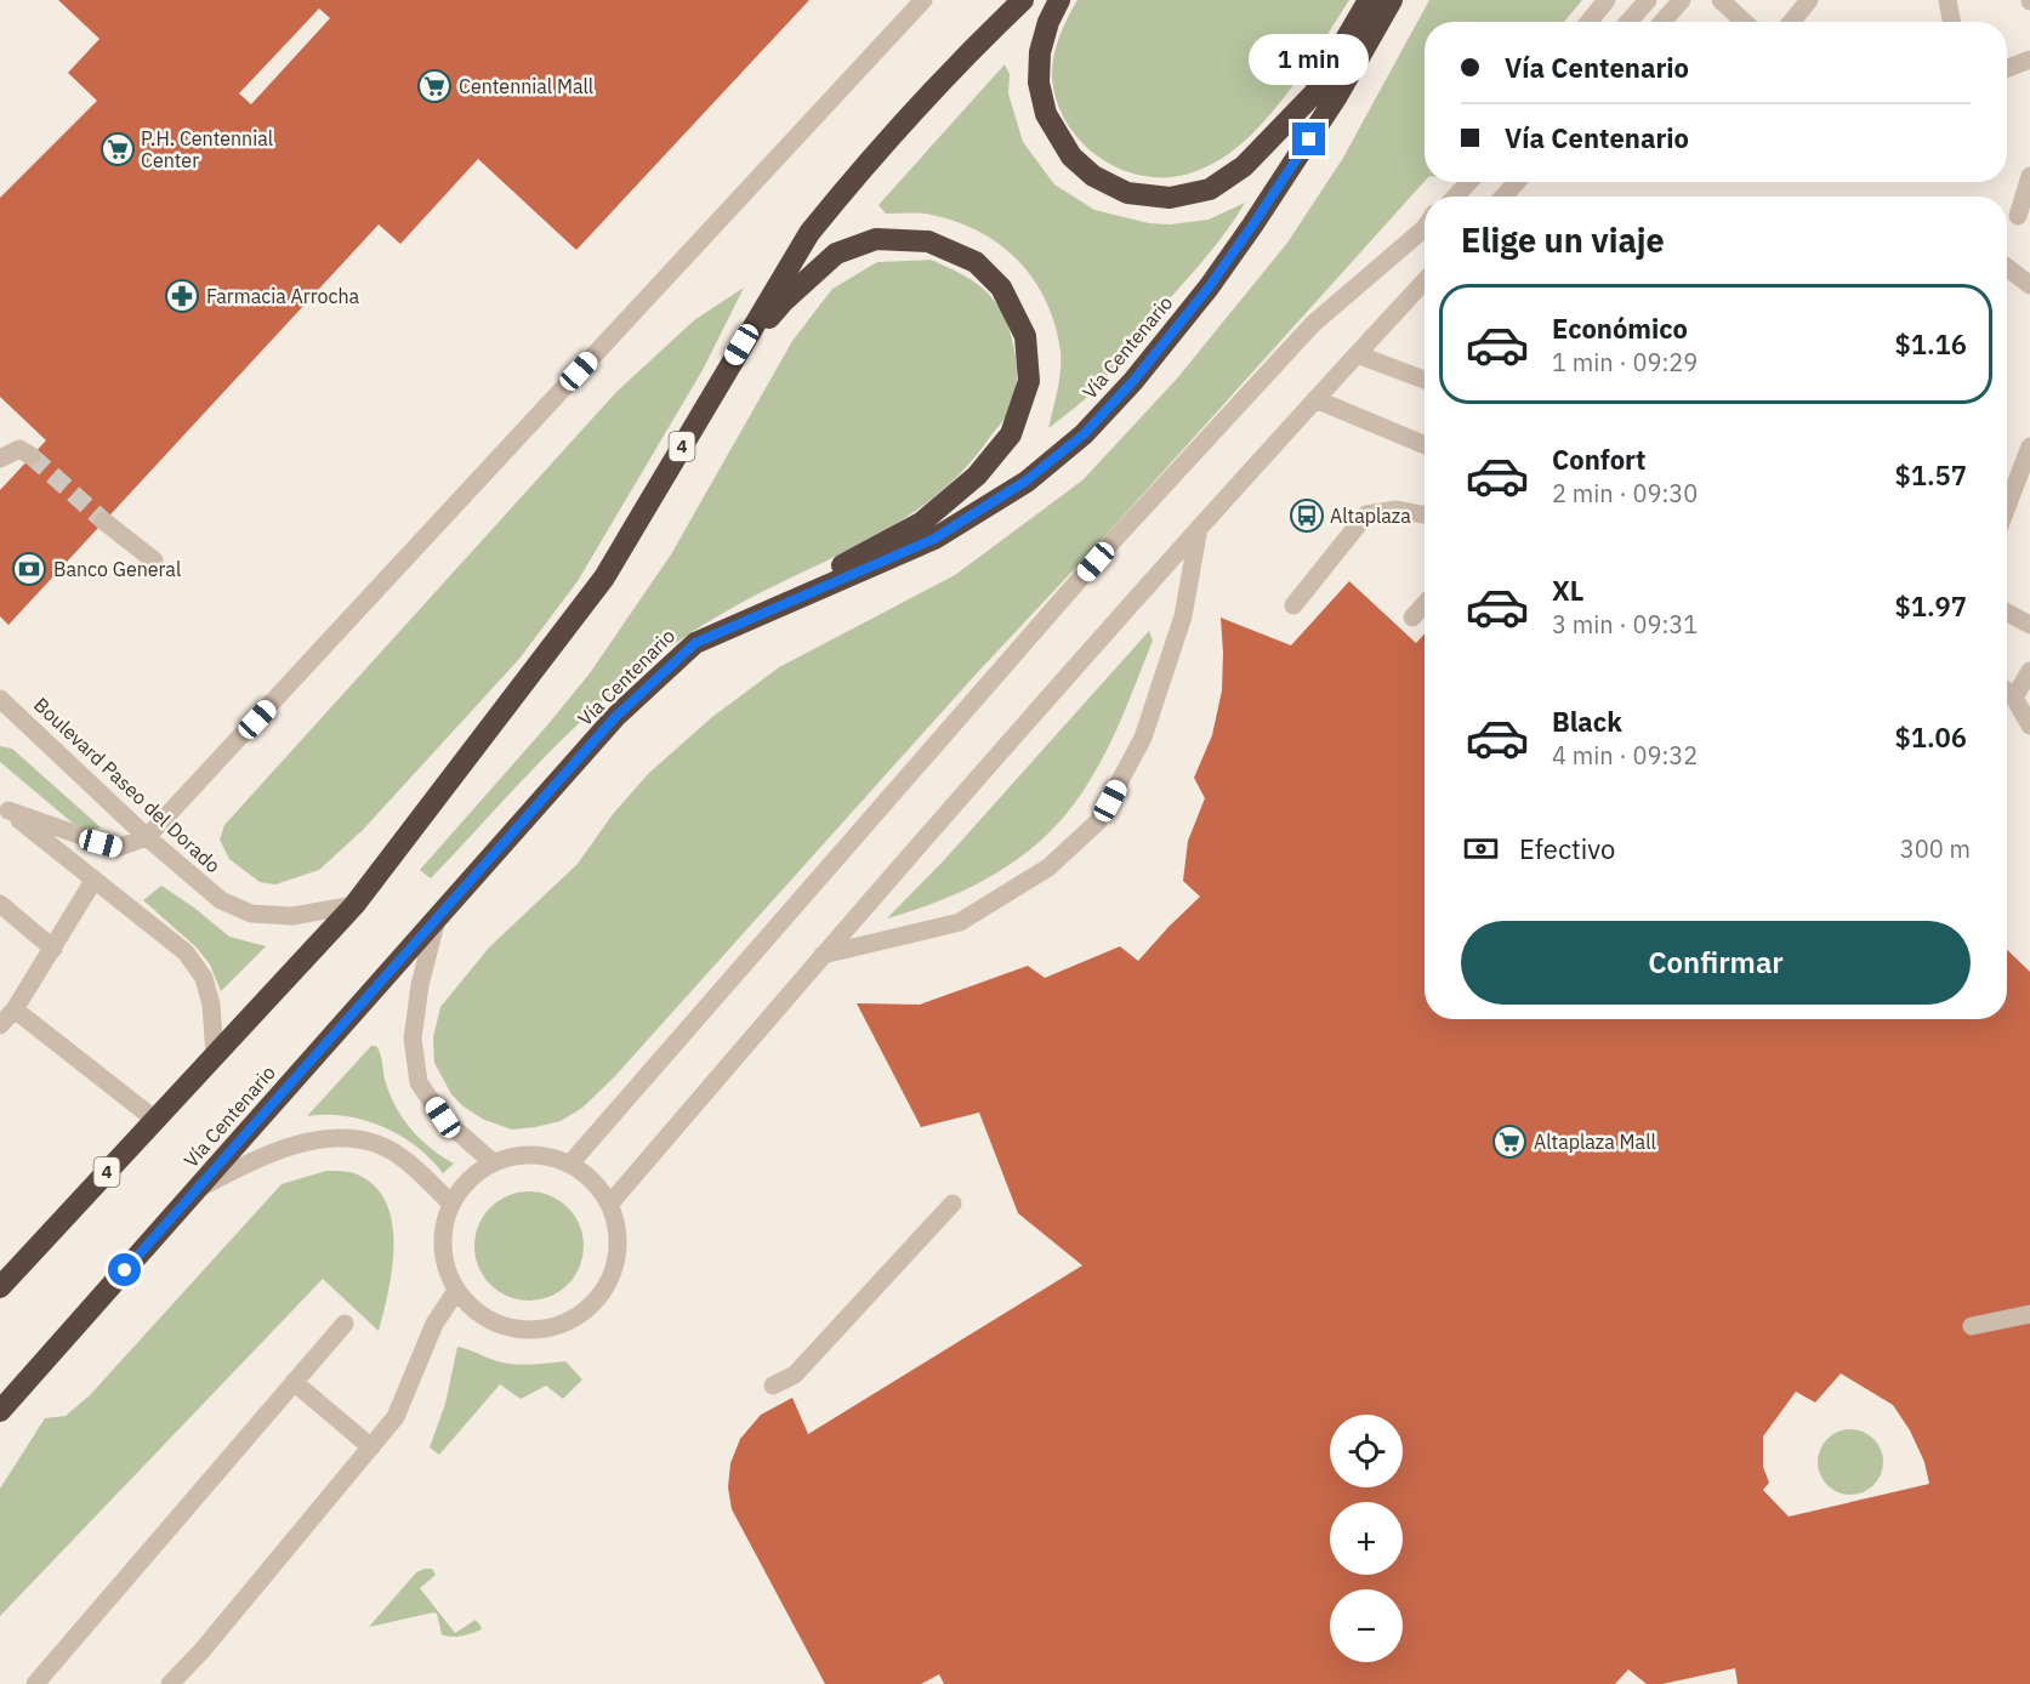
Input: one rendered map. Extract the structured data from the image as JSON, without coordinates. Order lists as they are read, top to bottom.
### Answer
{
  "streets": {
    "highway": ["Vía Centenario", "4"],
    "street": ["Boulevard Paseo del Dorado"]
  },
  "crossings": [
    ["4", "Boulevard Paseo del Dorado"]
  ],
  "places": {
    "supermarket": ["Centennial Mall", "P.H. Centennial Center", "Altaplaza Mall"],
    "pharmacy": ["Farmacia Arrocha"],
    "bus stop": ["Altaplaza"],
    "bank": ["Banco General"]
  },
  "page": {
    "banner": ["Vía Centenario", "Vía Centenario"],
    "bubble": "1 min",
    "heading": "Elige un viaje",
    "list": [
      {
        "name": "Económico",
        "note": "1 min · 09:29",
        "value": "$1.16"
      },
      {
        "name": "Confort",
        "note": "2 min · 09:30",
        "value": "$1.57"
      },
      {
        "name": "XL",
        "note": "3 min · 09:31",
        "value": "$1.97"
      },
      {
        "name": "Black",
        "note": "4 min · 09:32",
        "value": "$1.06"
      }
    ],
    "pay": ["Efectivo", "300 m"],
    "buttons": "Confirmar",
    "map_buttons": ["+", "−"]
  }
}
